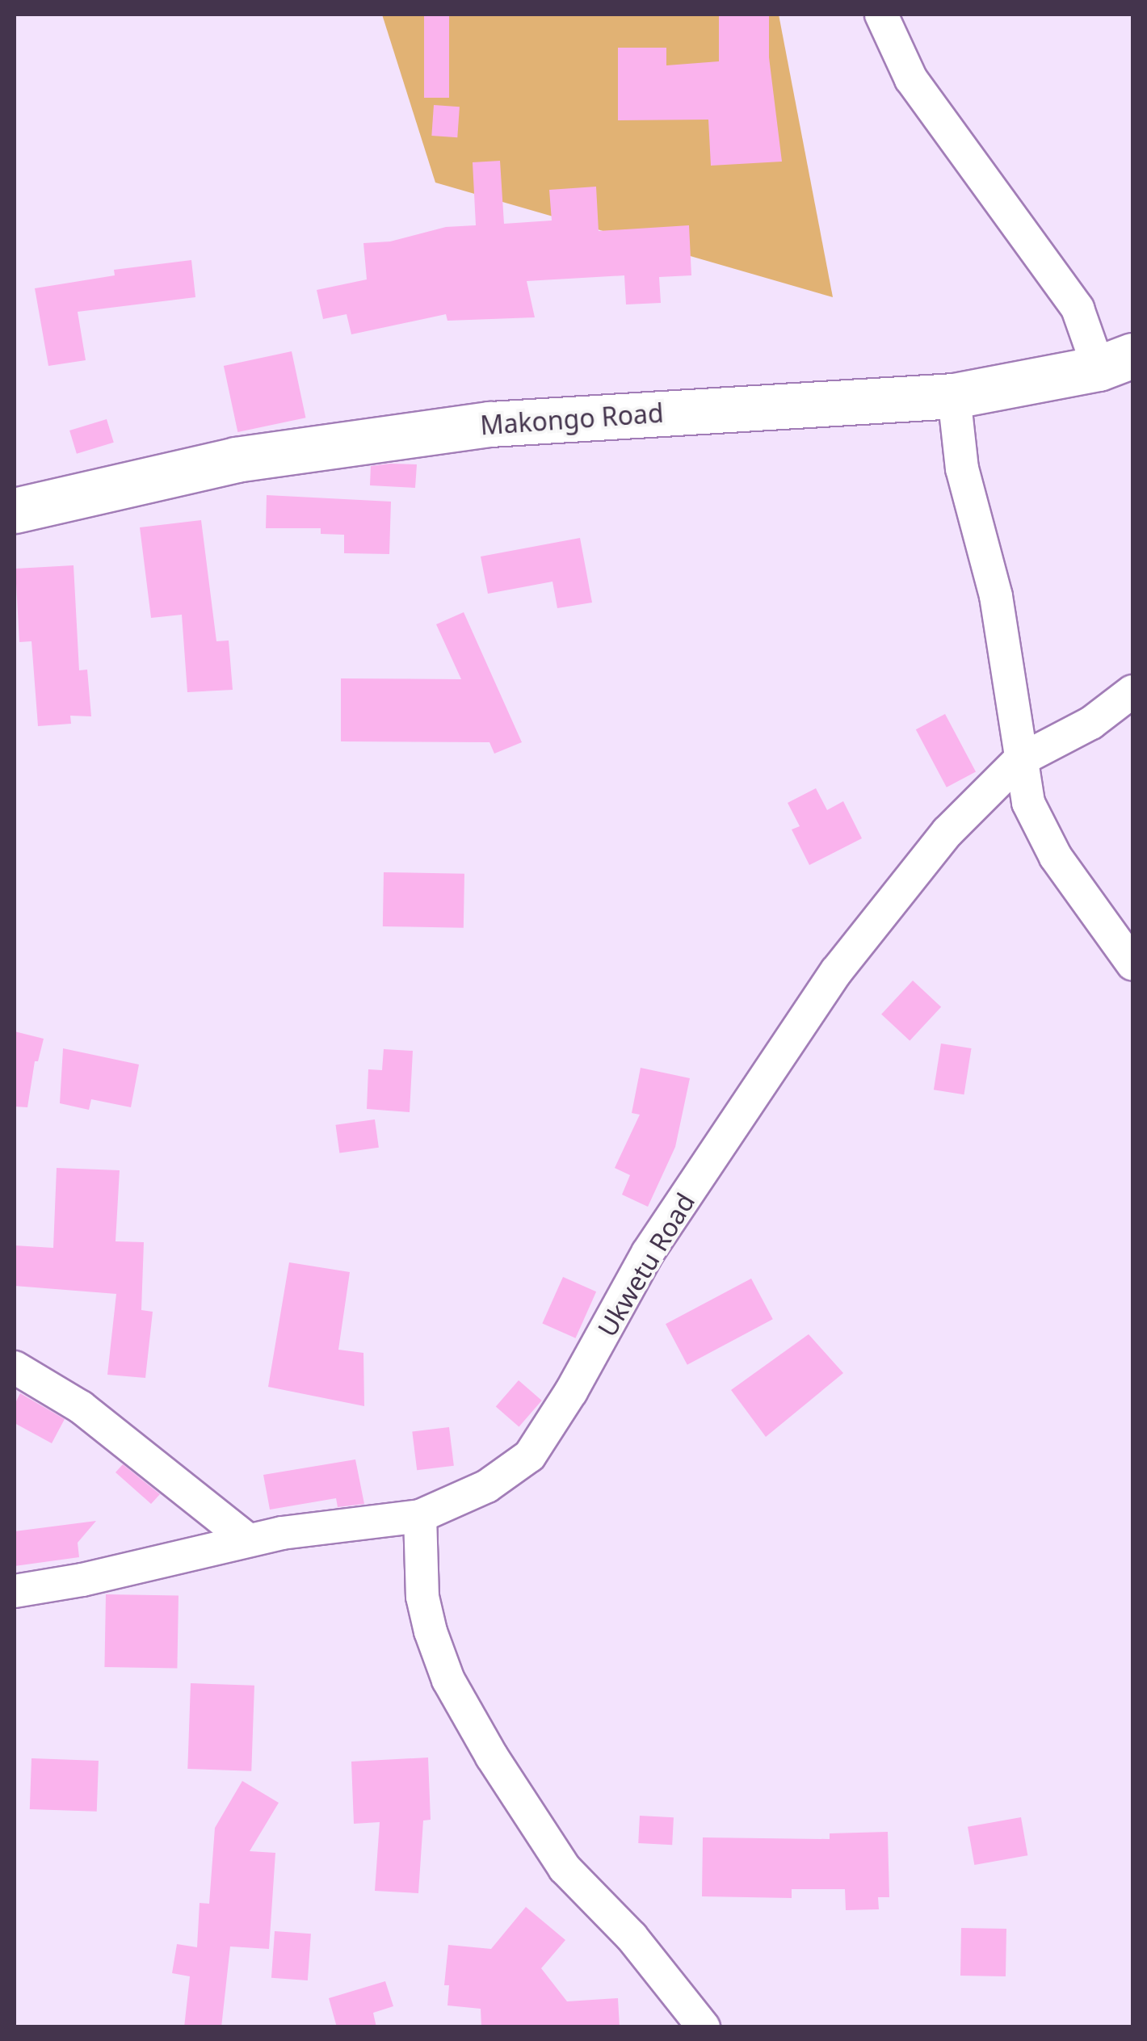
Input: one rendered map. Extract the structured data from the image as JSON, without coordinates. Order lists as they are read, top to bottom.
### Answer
{
  "streets": {
    "street": ["Makongo Road", "Ukwetu Road"]
  }
}
